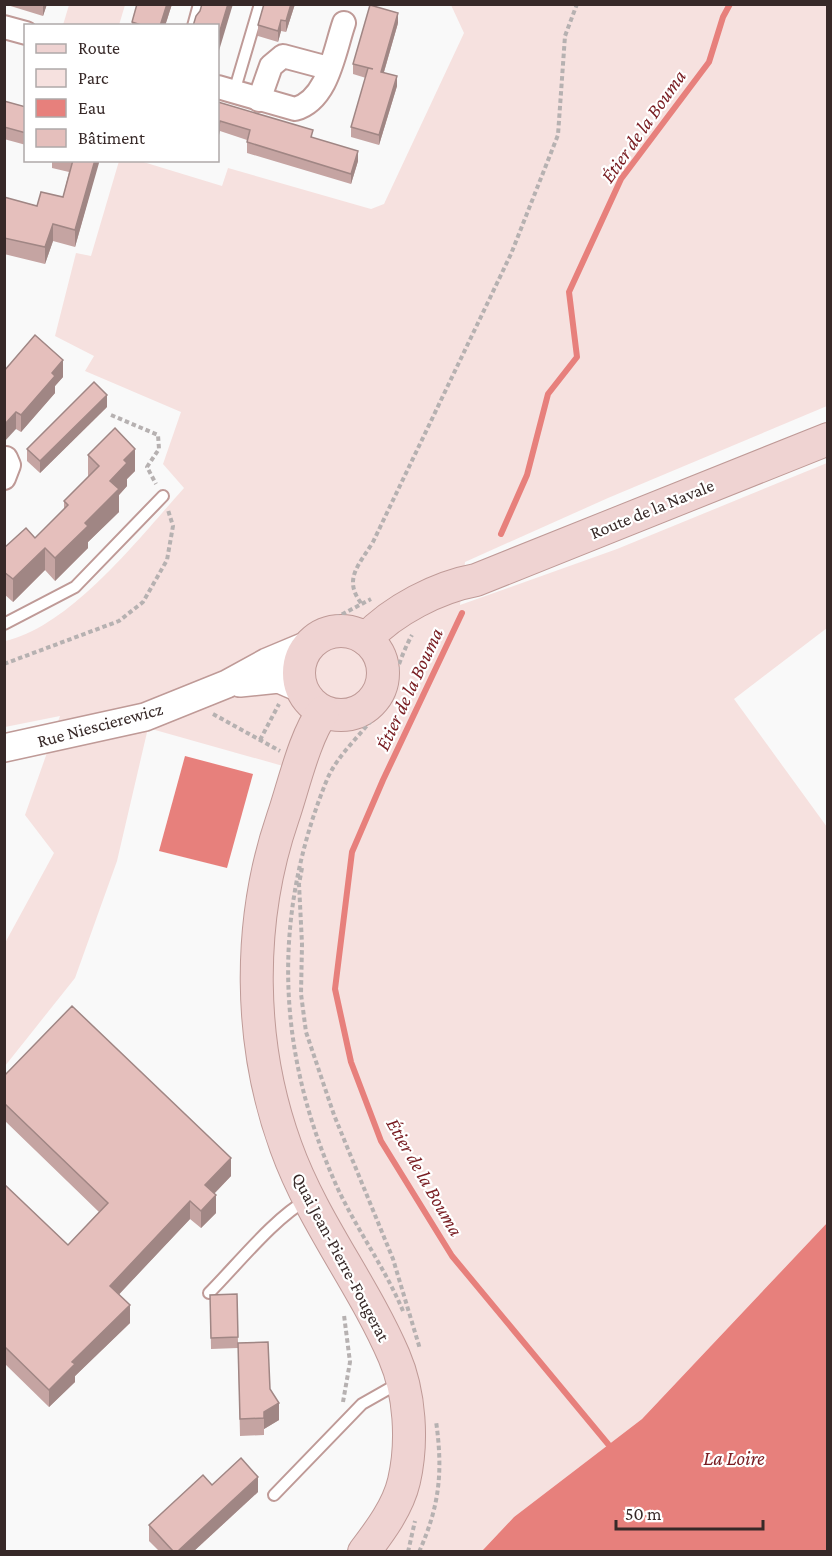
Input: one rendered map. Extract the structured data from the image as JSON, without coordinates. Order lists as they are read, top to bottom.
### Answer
{
  "streets": {
    "main road": ["Route de la Navale", "Quai Jean-Pierre-Fougerat"],
    "street": ["Rue Niescierewicz"]
  },
  "crossings": [
    ["Route de la Navale", "Rue Niescierewicz"],
    ["Route de la Navale", "Quai Jean-Pierre-Fougerat"],
    ["Rue Niescierewicz", "Quai Jean-Pierre-Fougerat"]
  ],
  "water": ["Étier de la Bouma", "La Loire"],
  "legend": [
    "Route",
    "Parc",
    "Eau",
    "Bâtiment"
  ],
  "scale_bar": "50 m"
}
